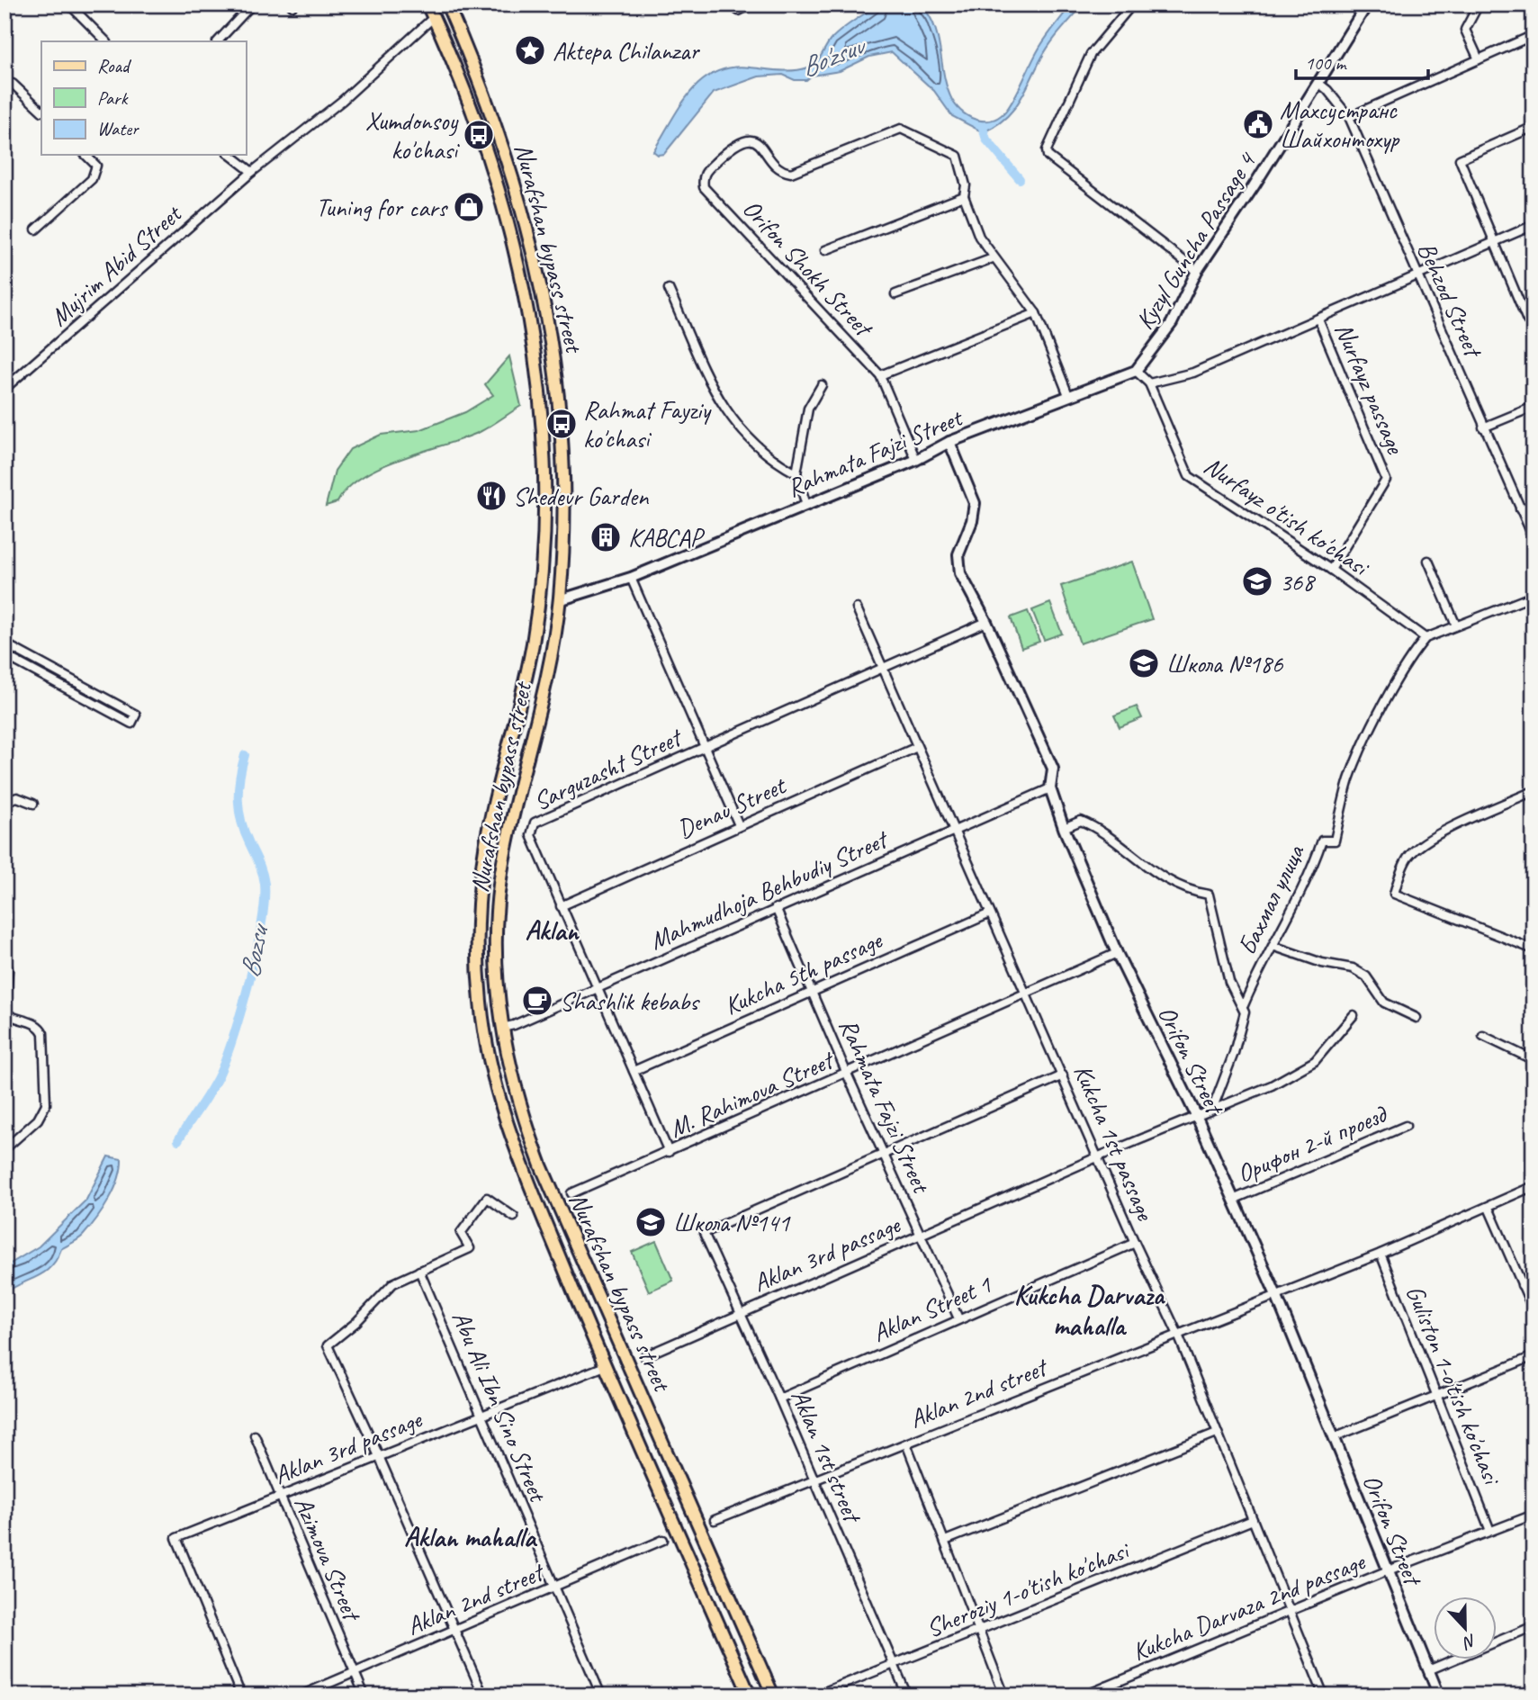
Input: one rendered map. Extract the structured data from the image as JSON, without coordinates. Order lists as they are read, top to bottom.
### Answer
{
  "streets": {
    "main road": ["Nurafshan bypass street"],
    "street": [
      "Kyzyl Guncha Passage 4",
      "Mujrim Abid Street",
      "Orifon Shokh Street",
      "Behzod Street",
      "Nurfayz passage",
      "Rahmata Fajzi Street",
      "Nurfayz o'tish ko'chasi",
      "Sarguzasht Street",
      "Denau Street",
      "Mahmudhoja Behbudiy Street",
      "Бахмал улица",
      "Kukcha 5th passage",
      "Orifon Street",
      "M. Rahimova Street",
      "Kukcha 1st passage",
      "Орифон 2-й проезд",
      "Аklаn 3rd passage",
      "Аklаn Street 1",
      "Guliston 1-o'tish ko'chasi",
      "Аklаn 2nd street",
      "Abu Ali Ibn Sino Street",
      "Aklan 1st street",
      "Azimova Street",
      "Sheroziy 1-o'tish ko'chasi",
      "Kukcha Darvaza 2nd passage"
    ]
  },
  "crossings": [
    ["Kyzyl Guncha Passage 4", "Behzod Street"],
    ["Kyzyl Guncha Passage 4", "Rahmata Fajzi Street"],
    ["Kyzyl Guncha Passage 4", "Nurfayz o'tish ko'chasi"],
    ["Nurafshan bypass street", "Mujrim Abid Street"],
    ["Nurafshan bypass street", "Rahmata Fajzi Street"],
    ["Nurafshan bypass street", "Mahmudhoja Behbudiy Street"],
    ["Nurafshan bypass street", "Аklаn 3rd passage"],
    ["Behzod Street", "Nurfayz passage"],
    ["Nurfayz passage", "Nurfayz o'tish ko'chasi"],
    ["Rahmata Fajzi Street", "Nurfayz o'tish ko'chasi"],
    ["Rahmata Fajzi Street", "Mahmudhoja Behbudiy Street"],
    ["Rahmata Fajzi Street", "Kukcha 5th passage"],
    ["Rahmata Fajzi Street", "Orifon Street"],
    ["Rahmata Fajzi Street", "M. Rahimova Street"],
    ["Rahmata Fajzi Street", "Аklаn 3rd passage"],
    ["Rahmata Fajzi Street", "Аklаn Street 1"],
    ["Rahmata Fajzi Street", "Aklan 1st street"],
    ["Nurfayz o'tish ko'chasi", "Бахмал улица"],
    ["Sarguzasht Street", "Denau Street"],
    ["Sarguzasht Street", "Mahmudhoja Behbudiy Street"],
    ["Sarguzasht Street", "Kukcha 5th passage"],
    ["Sarguzasht Street", "Orifon Street"],
    ["Sarguzasht Street", "M. Rahimova Street"],
    ["Sarguzasht Street", "Kukcha 1st passage"],
    ["Denau Street", "Kukcha 1st passage"],
    ["Mahmudhoja Behbudiy Street", "Orifon Street"],
    ["Mahmudhoja Behbudiy Street", "Kukcha 1st passage"],
    ["Бахмал улица", "Orifon Street"],
    ["Бахмал улица", "Аklаn 3rd passage"],
    ["Kukcha 5th passage", "Kukcha 1st passage"],
    ["Orifon Street", "M. Rahimova Street"],
    ["Orifon Street", "Орифон 2-й проезд"],
    ["Orifon Street", "Аklаn 3rd passage"],
    ["Orifon Street", "Аklаn 2nd street"],
    ["Orifon Street", "Kukcha Darvaza 2nd passage"],
    ["M. Rahimova Street", "Kukcha 1st passage"],
    ["Kukcha 1st passage", "Аklаn 3rd passage"],
    ["Kukcha 1st passage", "Аklаn Street 1"],
    ["Kukcha 1st passage", "Аklаn 2nd street"],
    ["Kukcha 1st passage", "Sheroziy 1-o'tish ko'chasi"],
    ["Kukcha 1st passage", "Kukcha Darvaza 2nd passage"],
    ["Аklаn 3rd passage", "Abu Ali Ibn Sino Street"],
    ["Аklаn 3rd passage", "Aklan 1st street"],
    ["Аklаn 3rd passage", "Azimova Street"],
    ["Аklаn Street 1", "Aklan 1st street"],
    ["Guliston 1-o'tish ko'chasi", "Аklаn 2nd street"],
    ["Guliston 1-o'tish ko'chasi", "Kukcha Darvaza 2nd passage"],
    ["Аklаn 2nd street", "Abu Ali Ibn Sino Street"],
    ["Аklаn 2nd street", "Aklan 1st street"],
    ["Аklаn 2nd street", "Azimova Street"],
    ["Aklan 1st street", "Sheroziy 1-o'tish ko'chasi"]
  ],
  "districts": ["Aklan", "Kukcha Darvaza mahalla", "Aklan mahalla"],
  "water": ["Bo'zsuv", "Bozsu"],
  "places": {
    "place": ["Aktepa Chilanzar"],
    "public building": ["Махсустранс Шайхонтохур"],
    "bus stop": ["Xumdonsoy ko'chasi", "Rahmat Fayziy ko'chasi"],
    "shop": ["Tuning for cars"],
    "restaurant": ["Shedevr Garden"],
    "building": ["КАВСАР"],
    "school or university": ["368", "Школа №186", "Школа №141"],
    "cafe": ["Shashlik kebabs"]
  },
  "legend": ["Road", "Park", "Water"],
  "scale_bar": "100 m",
  "north": "bottom"
}
